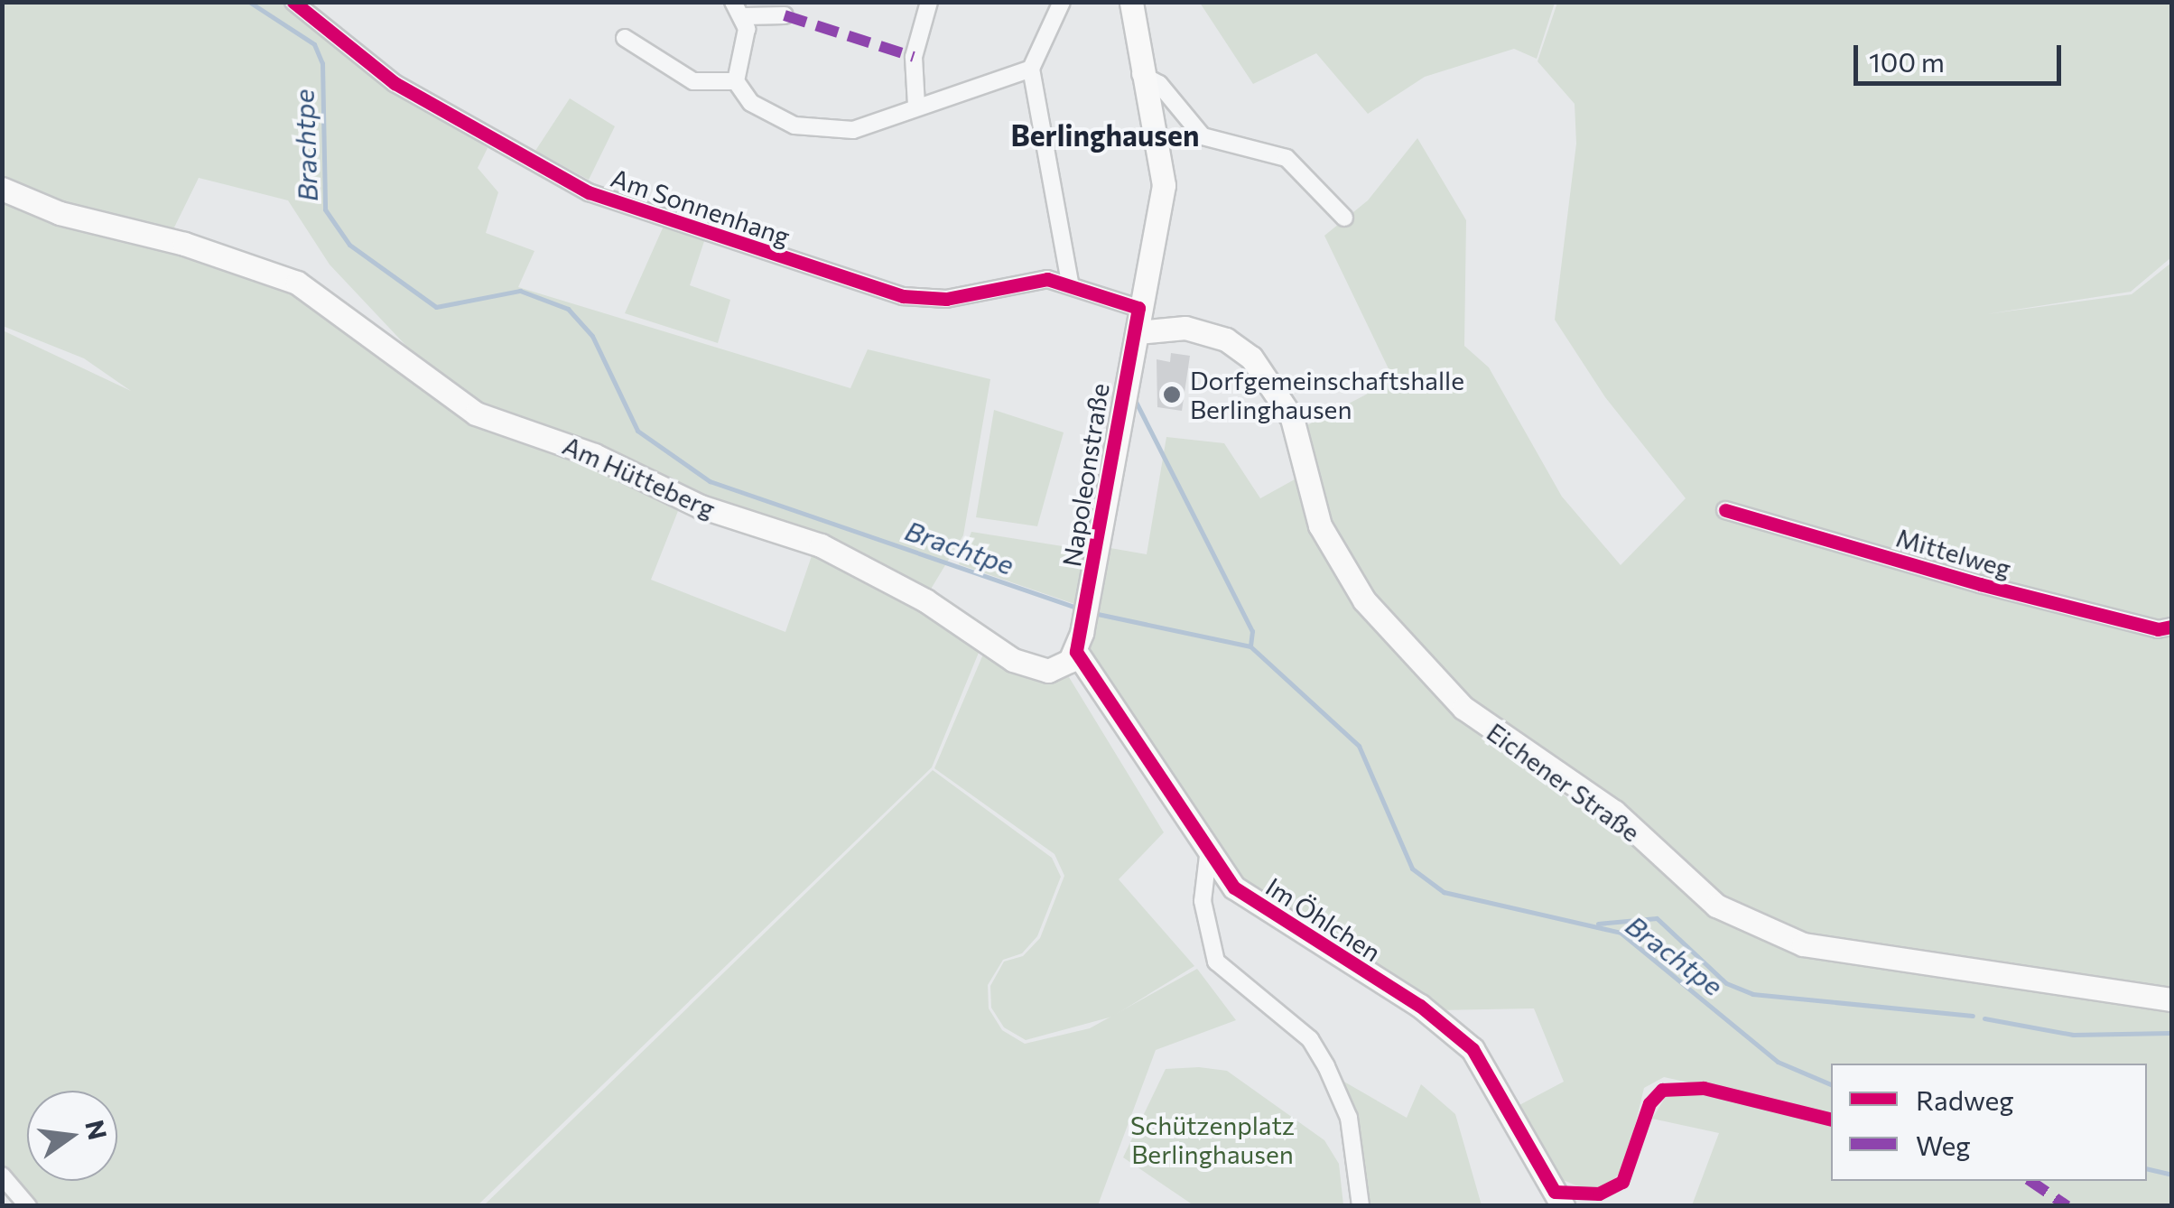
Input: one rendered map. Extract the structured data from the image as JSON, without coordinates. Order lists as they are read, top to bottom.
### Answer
{
  "streets": {
    "main road": [
      "Napoleonstraße",
      "Am Hütteberg",
      "Eichener Straße",
      "Im Öhlchen"
    ],
    "street": ["Am Sonnenhang", "Mittelweg"]
  },
  "crossings": [
    ["Am Sonnenhang", "Napoleonstraße"],
    ["Napoleonstraße", "Am Hütteberg"],
    ["Napoleonstraße", "Eichener Straße"],
    ["Napoleonstraße", "Im Öhlchen"],
    ["Am Hütteberg", "Im Öhlchen"]
  ],
  "districts": ["Berlinghausen"],
  "water": ["Brachtpe"],
  "parks": ["Schützenplatz Berlinghausen"],
  "places": ["Dorfgemeinschaftshalle Berlinghausen"],
  "legend": ["Radweg", "Weg"],
  "scale_bar": "100 m",
  "north": "right"
}
